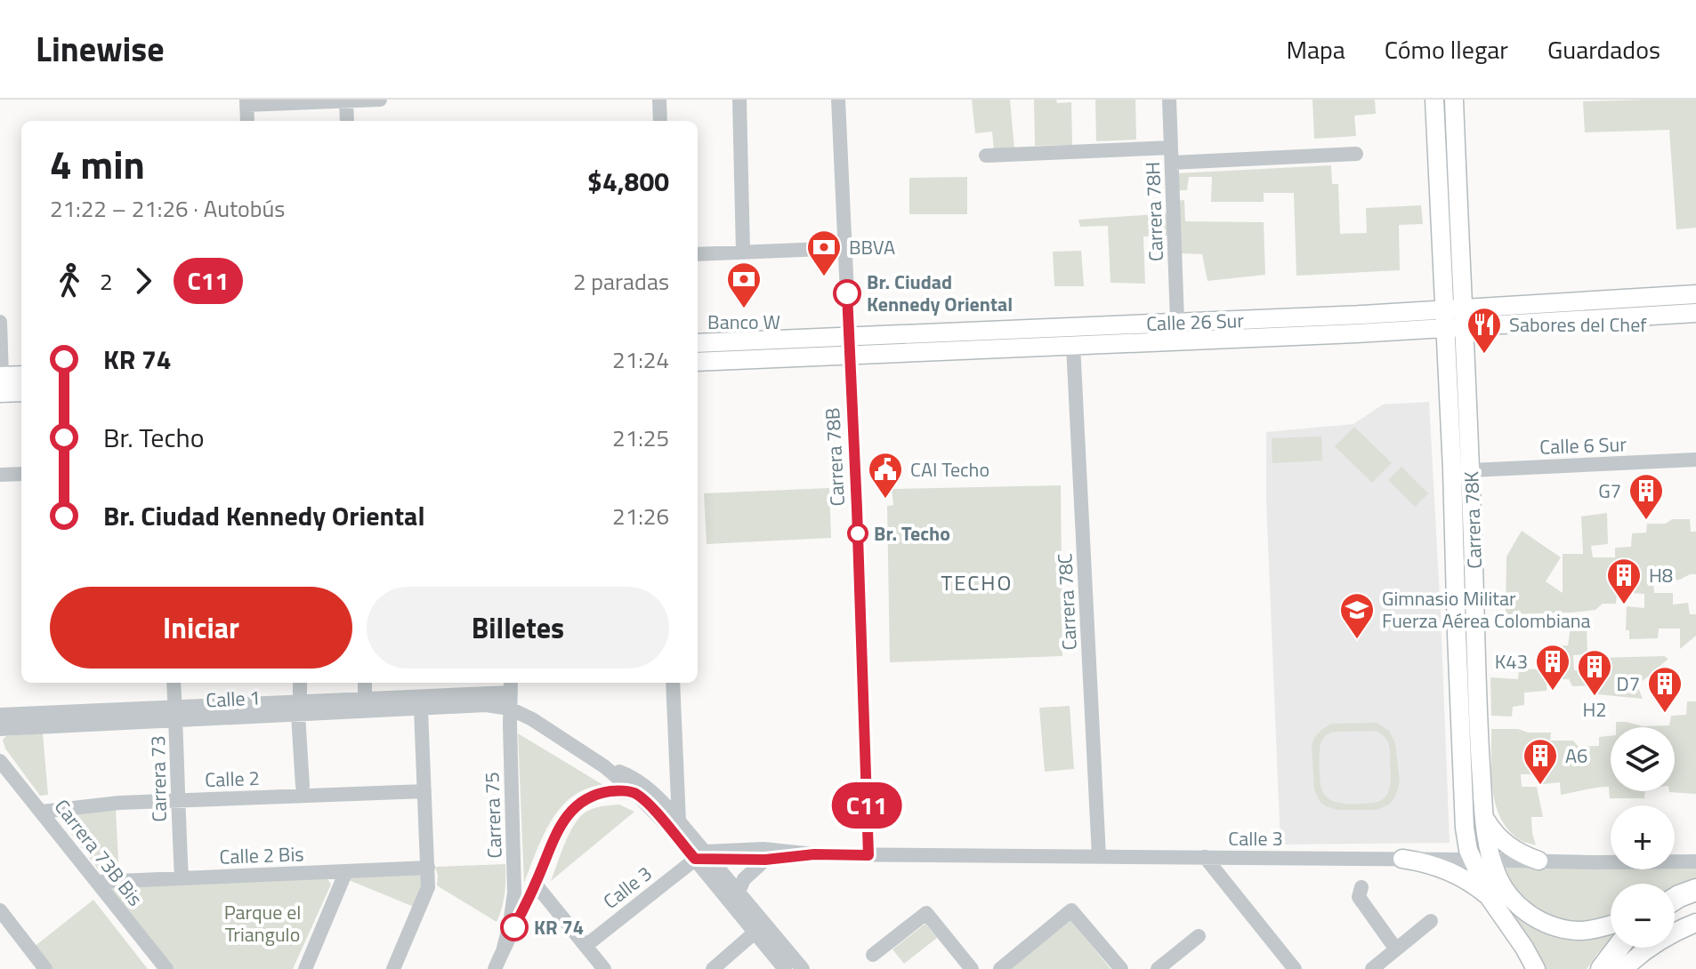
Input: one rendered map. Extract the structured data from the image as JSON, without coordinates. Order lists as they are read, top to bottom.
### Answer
{
  "streets": {
    "main road": ["Calle 26 Sur", "Carrera 78K"],
    "street": [
      "Carrera 78H",
      "Calle 6 Sur",
      "Carrera 78B",
      "Carrera 78C",
      "Calle 1",
      "Carrera 73",
      "Calle 2",
      "Carrera 75",
      "Calle 3",
      "Carrera 73B Bis",
      "Calle 2 Bis"
    ]
  },
  "crossings": [
    ["Carrera 78H", "Calle 26 Sur"],
    ["Calle 26 Sur", "Carrera 78B"],
    ["Calle 26 Sur", "Carrera 78K"],
    ["Calle 26 Sur", "Carrera 78C"],
    ["Calle 6 Sur", "Carrera 78K"],
    ["Carrera 78B", "Calle 3"],
    ["Carrera 78K", "Calle 3"],
    ["Carrera 78C", "Calle 3"],
    ["Calle 1", "Carrera 73"],
    ["Calle 1", "Carrera 75"],
    ["Carrera 73", "Calle 2"],
    ["Carrera 73", "Calle 2 Bis"],
    ["Calle 2", "Carrera 73B Bis"],
    ["Carrera 73B Bis", "Calle 2 Bis"]
  ],
  "districts": ["TECHO"],
  "parks": ["Parque el Triangulo"],
  "places": {
    "bank": ["BBVA", "Banco W"],
    "other": ["Br. Ciudad Kennedy Oriental", "Br. Techo", "KR 74"],
    "restaurant": ["Sabores del Chef"],
    "public building": ["CAI Techo"],
    "building": [
      "G7",
      "H8",
      "K43",
      "H2",
      "D7",
      "A6"
    ],
    "school or university": ["Gimnasio Militar Fuerza Aérea Colombiana"]
  },
  "lines": ["bus line C11"],
  "page": {
    "header": "Linewise",
    "nav": ["Mapa", "Cómo llegar", "Guardados"],
    "on_map": "C11",
    "heading": ["4 min", "21:22 – 21:26 · Autobús", "$4,800"],
    "legs": ["2", "C11", "2 paradas"],
    "list": [
      {
        "name": "KR 74",
        "value": "21:24"
      },
      {
        "name": "Br. Techo",
        "value": "21:25"
      },
      {
        "name": "Br. Ciudad Kennedy Oriental",
        "value": "21:26"
      }
    ],
    "buttons": ["Iniciar", "Billetes"],
    "map_buttons": ["+", "−"]
  }
}
